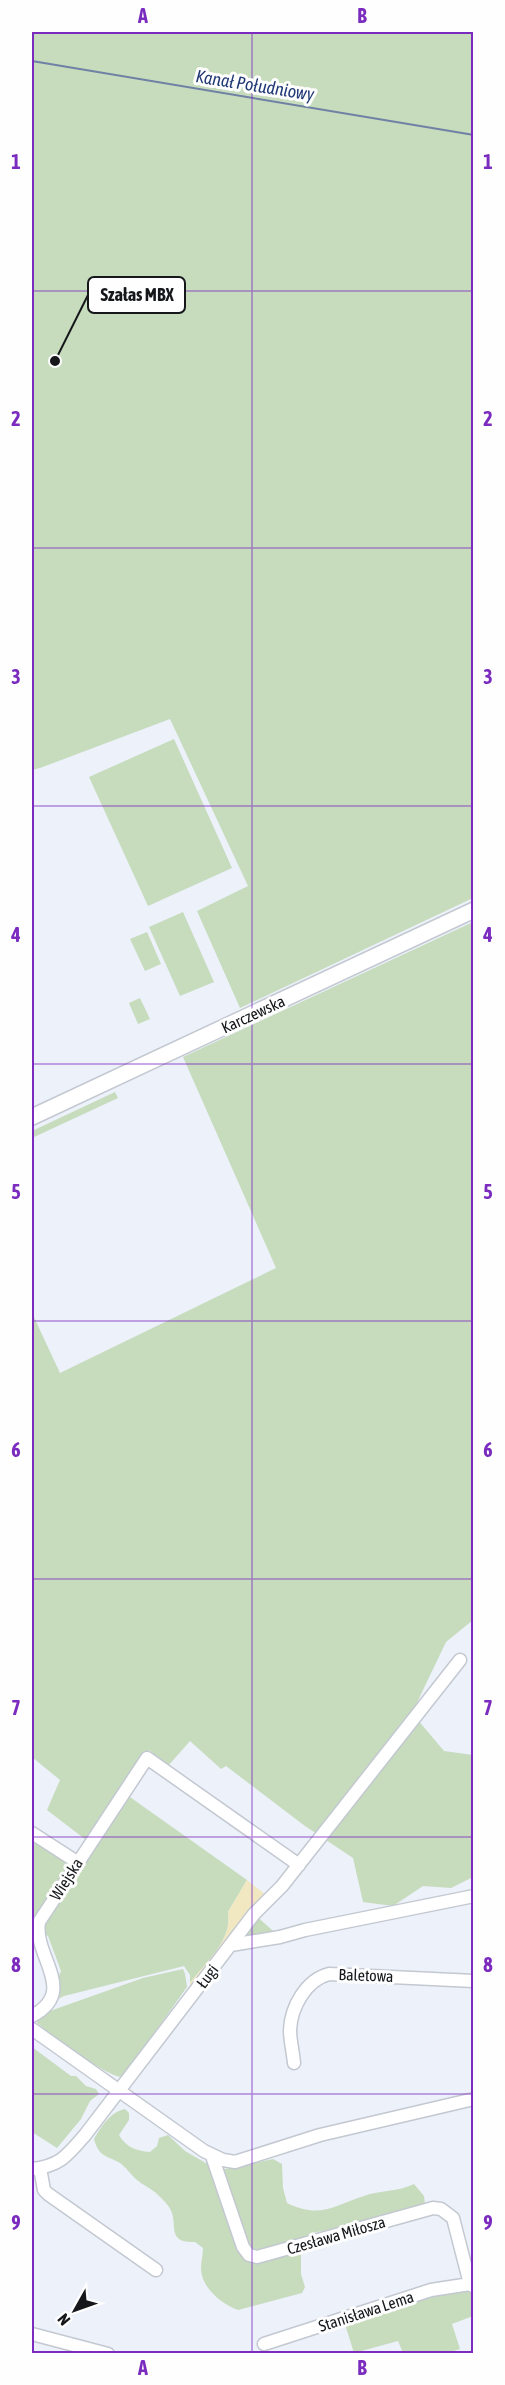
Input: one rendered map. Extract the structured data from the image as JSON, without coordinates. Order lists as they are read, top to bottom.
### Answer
{
  "streets": {
    "main road": ["Karczewska"],
    "street": [
      "Wiejska",
      "Baletowa",
      "Ługi",
      "Czesława Miłosza",
      "Stanisława Lema"
    ]
  },
  "crossings": [
    ["Wiejska", "Ługi"],
    ["Czesława Miłosza", "Stanisława Lema"]
  ],
  "water": ["Kanał Południowy"],
  "places": ["Szałas MBX"],
  "north": "bottom left",
  "grid": {
    "columns": ["A", "B"],
    "rows": [
      "1",
      "2",
      "3",
      "4",
      "5",
      "6",
      "7",
      "8",
      "9"
    ]
  }
}
